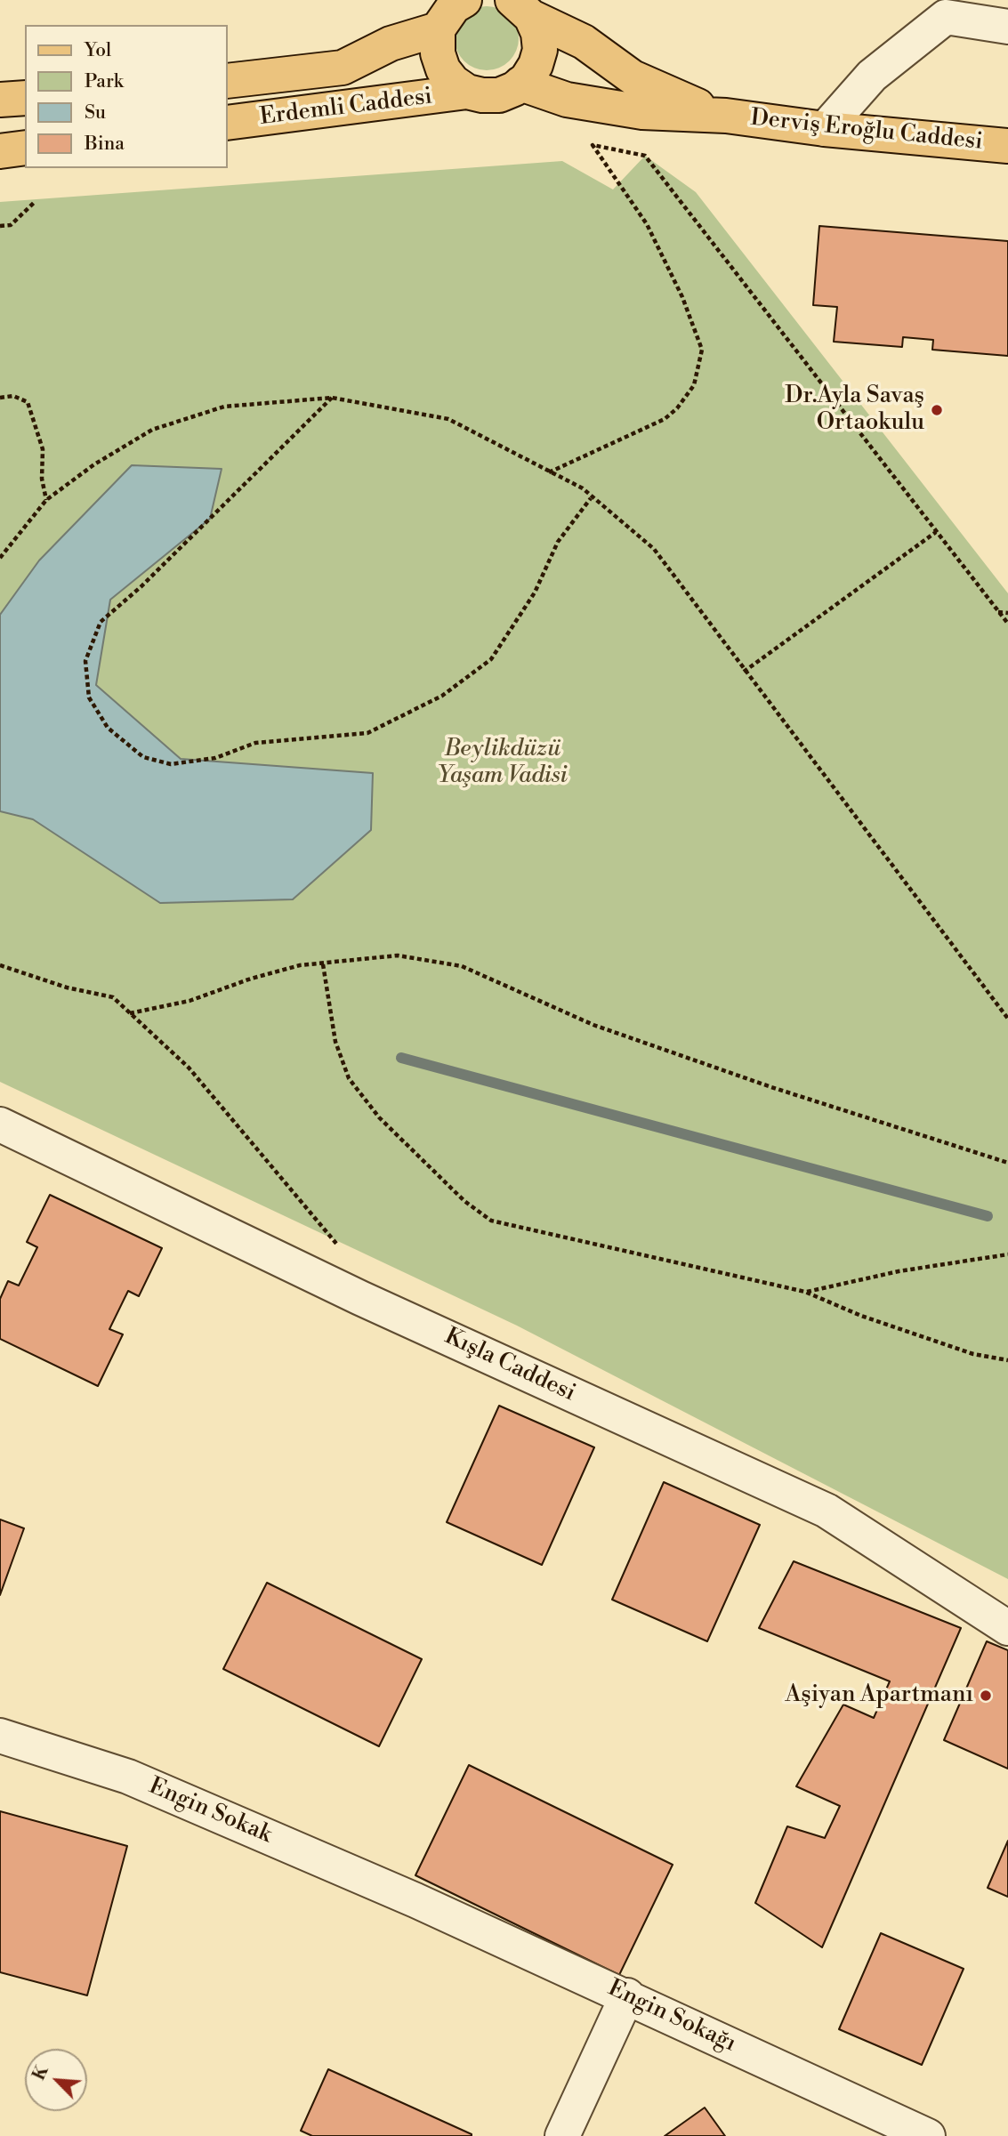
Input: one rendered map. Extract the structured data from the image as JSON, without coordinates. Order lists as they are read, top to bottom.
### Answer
{
  "streets": {
    "main road": ["Erdemli Caddesi", "Derviş Eroğlu Caddesi"],
    "street": ["Kışla Caddesi", "Engin Sokak", "Engin Sokağı"]
  },
  "crossings": [
    ["Engin Sokak", "Engin Sokağı"]
  ],
  "parks": ["Beylikdüzü Yaşam Vadisi"],
  "places": ["Dr.Ayla Savaş Ortaokulu", "Aşiyan Apartmanı"],
  "legend": [
    "Yol",
    "Park",
    "Su",
    "Bina"
  ],
  "north": "top left"
}
